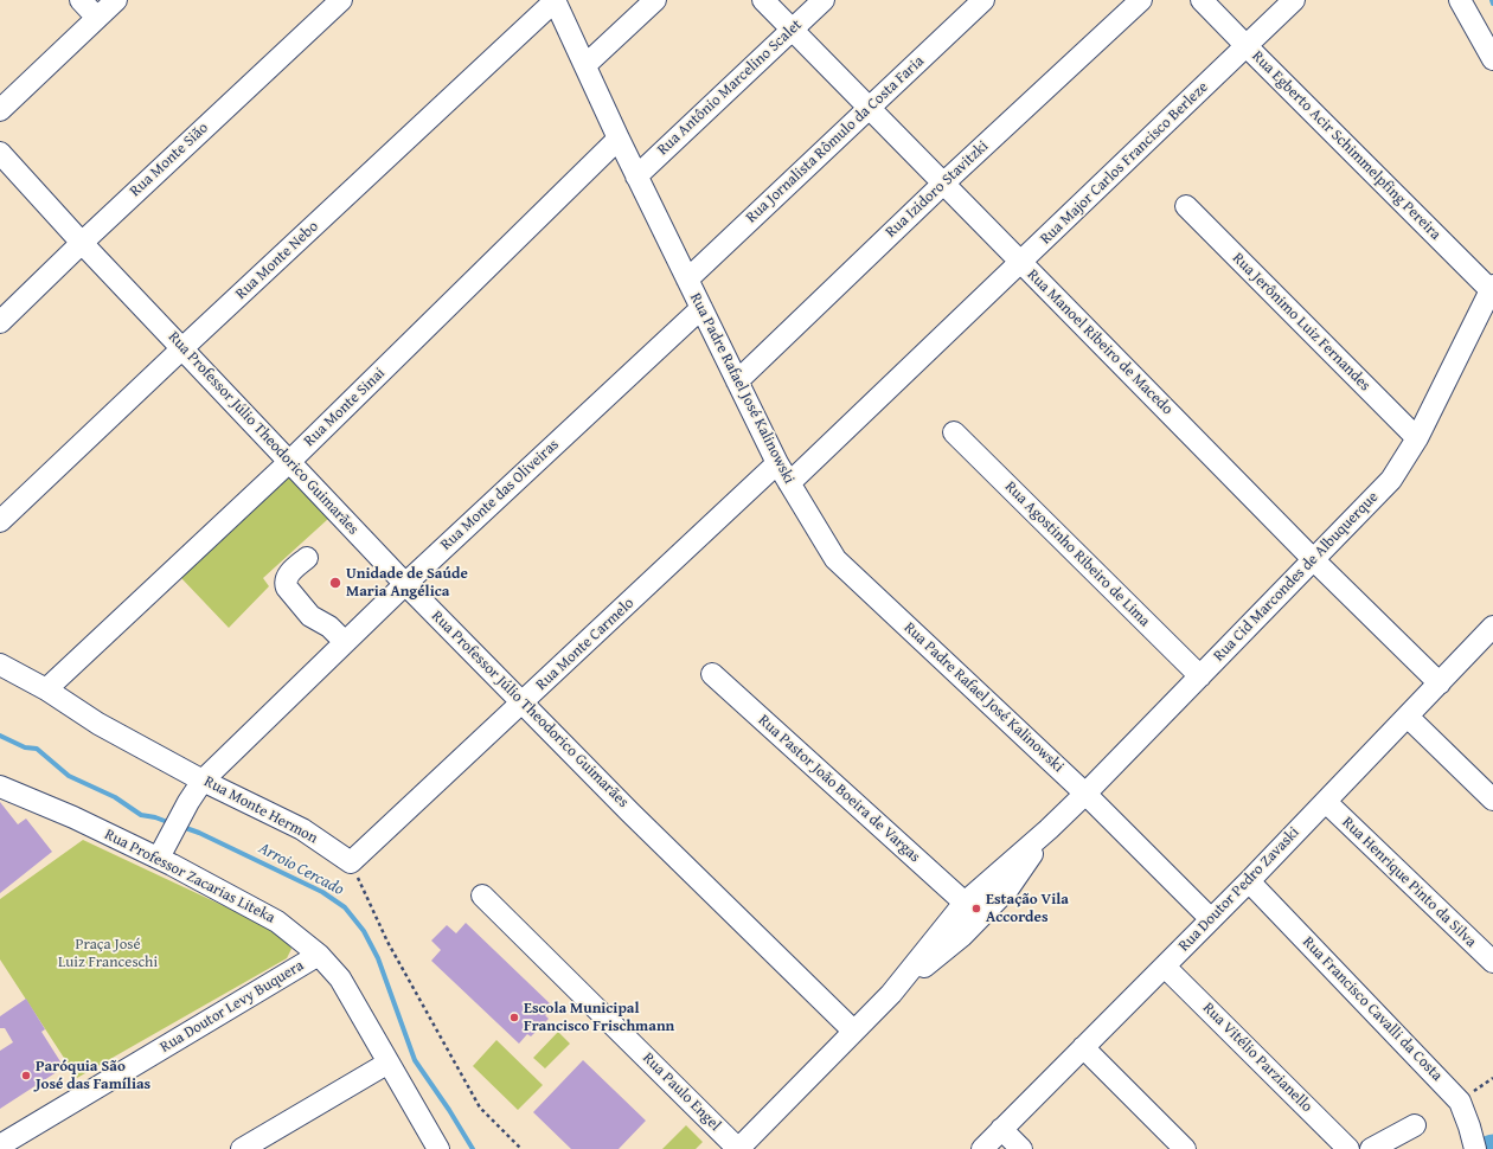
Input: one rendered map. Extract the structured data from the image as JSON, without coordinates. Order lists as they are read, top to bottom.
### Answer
{
  "streets": {
    "street": [
      "Rua Antônio Marcelino Scalet",
      "Rua Jornalista Rômulo da Costa Faria",
      "Rua Egberto Acir Schimmelpfing Pereira",
      "Rua Monte Sião",
      "Rua Major Carlos Francisco Berleze",
      "Rua Izidoro Stavitzki",
      "Rua Monte Nebo",
      "Rua Jerônimo Luiz Fernandes",
      "Rua Manoel Ribeiro de Macedo",
      "Rua Padre Rafael José Kalinowski",
      "Rua Monte Sinai",
      "Rua Professor Júlio Theodorico Guimarães",
      "Rua Monte das Oliveiras",
      "Rua Agostinho Ribeiro de Lima",
      "Rua Cid Marcondes de Albuquerque",
      "Rua Monte Carmelo",
      "Rua Pastor João Boeira de Vargas",
      "Rua Monte Hermon",
      "Rua Professor Zacarias Liteka",
      "Rua Henrique Pinto da Silva",
      "Rua Doutor Pedro Zavaski",
      "Rua Doutor Levy Buquera",
      "Rua Francisco Cavalli da Costa",
      "Rua Vitélio Parzianello",
      "Rua Paulo Engel"
    ]
  },
  "crossings": [
    ["Rua Antônio Marcelino Scalet", "Rua Manoel Ribeiro de Macedo"],
    ["Rua Antônio Marcelino Scalet", "Rua Padre Rafael José Kalinowski"],
    ["Rua Jornalista Rômulo da Costa Faria", "Rua Manoel Ribeiro de Macedo"],
    ["Rua Jornalista Rômulo da Costa Faria", "Rua Padre Rafael José Kalinowski"],
    ["Rua Egberto Acir Schimmelpfing Pereira", "Rua Major Carlos Francisco Berleze"],
    ["Rua Egberto Acir Schimmelpfing Pereira", "Rua Cid Marcondes de Albuquerque"],
    ["Rua Monte Sião", "Rua Professor Júlio Theodorico Guimarães"],
    ["Rua Major Carlos Francisco Berleze", "Rua Manoel Ribeiro de Macedo"],
    ["Rua Major Carlos Francisco Berleze", "Rua Padre Rafael José Kalinowski"],
    ["Rua Izidoro Stavitzki", "Rua Manoel Ribeiro de Macedo"],
    ["Rua Izidoro Stavitzki", "Rua Padre Rafael José Kalinowski"],
    ["Rua Monte Nebo", "Rua Padre Rafael José Kalinowski"],
    ["Rua Monte Nebo", "Rua Professor Júlio Theodorico Guimarães"],
    ["Rua Jerônimo Luiz Fernandes", "Rua Cid Marcondes de Albuquerque"],
    ["Rua Manoel Ribeiro de Macedo", "Rua Cid Marcondes de Albuquerque"],
    ["Rua Manoel Ribeiro de Macedo", "Rua Doutor Pedro Zavaski"],
    ["Rua Padre Rafael José Kalinowski", "Rua Monte Sinai"],
    ["Rua Padre Rafael José Kalinowski", "Rua Monte das Oliveiras"],
    ["Rua Padre Rafael José Kalinowski", "Rua Cid Marcondes de Albuquerque"],
    ["Rua Padre Rafael José Kalinowski", "Rua Monte Carmelo"],
    ["Rua Padre Rafael José Kalinowski", "Rua Doutor Pedro Zavaski"],
    ["Rua Monte Sinai", "Rua Professor Júlio Theodorico Guimarães"],
    ["Rua Monte Sinai", "Rua Monte Hermon"],
    ["Rua Professor Júlio Theodorico Guimarães", "Rua Monte das Oliveiras"],
    ["Rua Professor Júlio Theodorico Guimarães", "Rua Cid Marcondes de Albuquerque"],
    ["Rua Professor Júlio Theodorico Guimarães", "Rua Monte Carmelo"],
    ["Rua Monte das Oliveiras", "Rua Monte Hermon"],
    ["Rua Monte das Oliveiras", "Rua Professor Zacarias Liteka"],
    ["Rua Agostinho Ribeiro de Lima", "Rua Cid Marcondes de Albuquerque"],
    ["Rua Cid Marcondes de Albuquerque", "Rua Pastor João Boeira de Vargas"],
    ["Rua Cid Marcondes de Albuquerque", "Rua Paulo Engel"],
    ["Rua Monte Carmelo", "Rua Monte Hermon"],
    ["Rua Professor Zacarias Liteka", "Rua Doutor Levy Buquera"],
    ["Rua Henrique Pinto da Silva", "Rua Doutor Pedro Zavaski"],
    ["Rua Doutor Pedro Zavaski", "Rua Francisco Cavalli da Costa"],
    ["Rua Doutor Pedro Zavaski", "Rua Vitélio Parzianello"]
  ],
  "water": ["Arroio Cercado"],
  "parks": ["Praça José Luiz Franceschi"],
  "places": [
    "Unidade de Saúde Maria Angélica",
    "Estação Vila Accordes",
    "Escola Municipal Francisco Frischmann",
    "Paróquia São José das Famílias"
  ]
}
